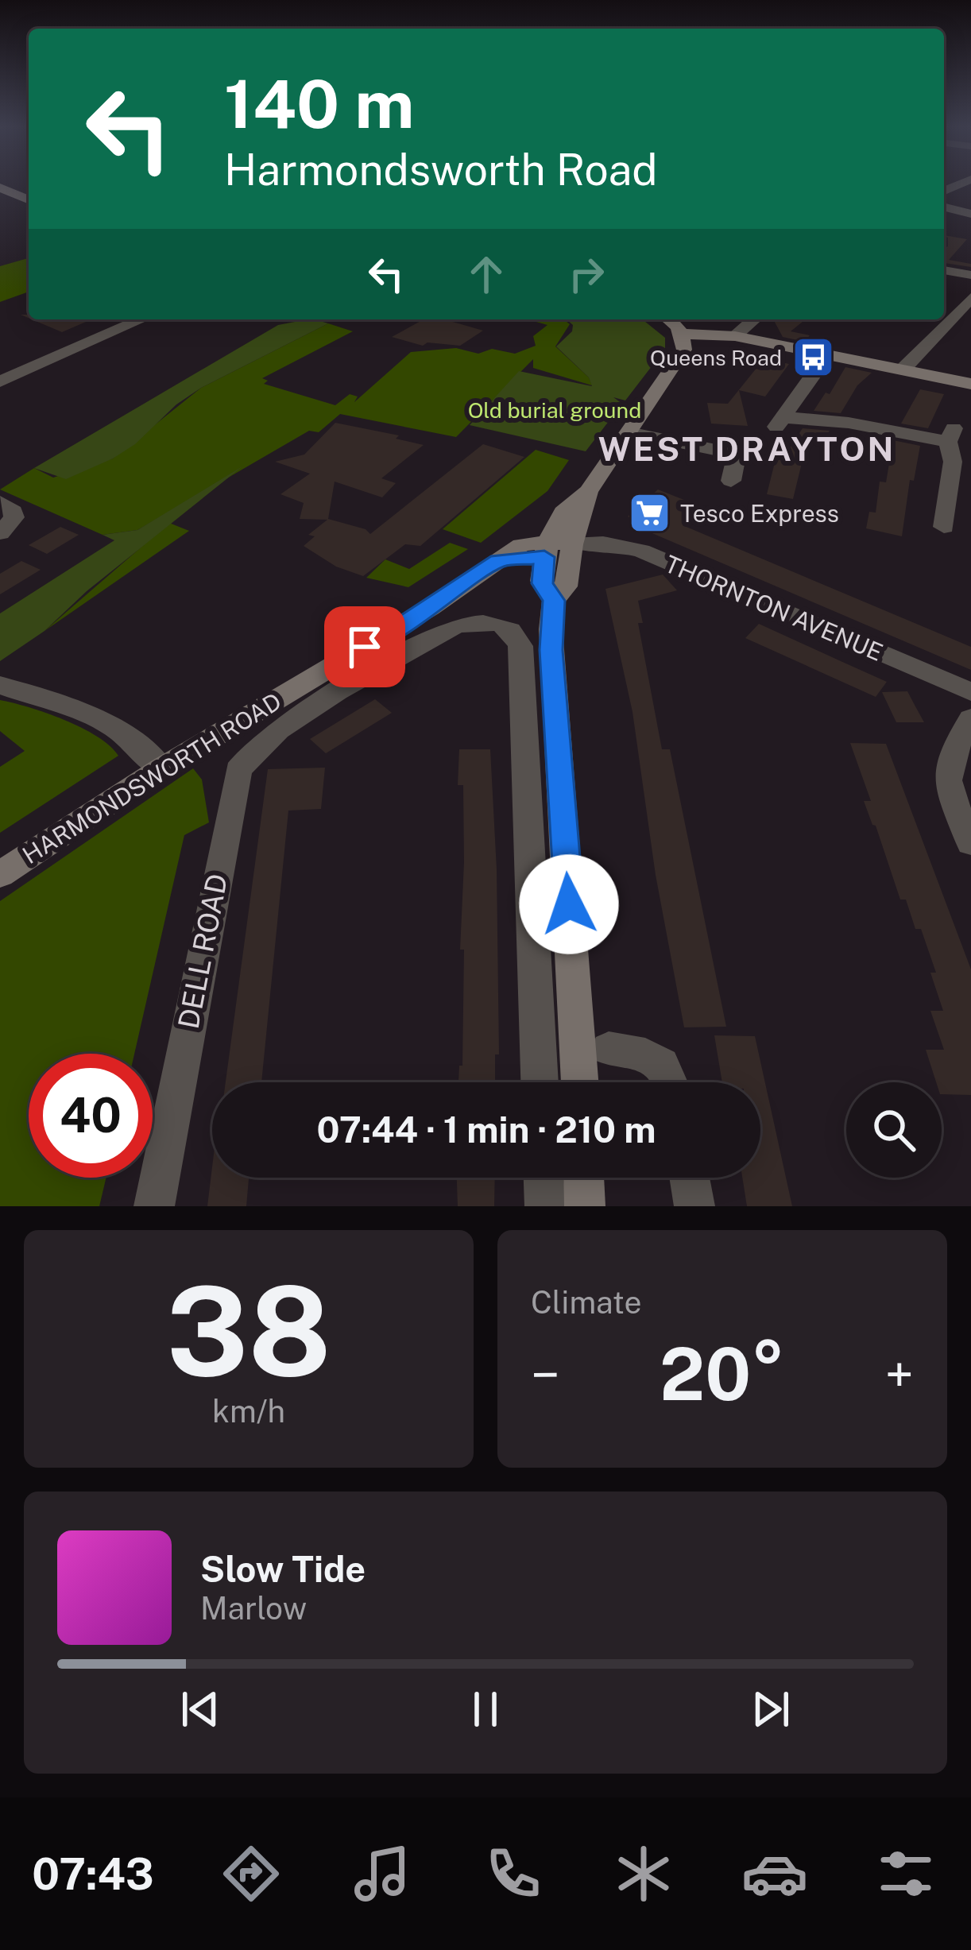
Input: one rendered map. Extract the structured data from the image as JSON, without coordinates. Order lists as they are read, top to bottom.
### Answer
{
  "streets": {
    "street": ["THORNTON AVENUE", "HARMONDSWORTH ROAD", "DELL ROAD"]
  },
  "crossings": [
    ["THORNTON AVENUE", "HARMONDSWORTH ROAD"],
    ["HARMONDSWORTH ROAD", "DELL ROAD"]
  ],
  "districts": ["WEST DRAYTON"],
  "parks": ["Old burial ground"],
  "places": {
    "bus stop": ["Queens Road"],
    "supermarket": ["Tesco Express"]
  },
  "page": {
    "turn": ["140 m", "Harmondsworth Road"],
    "limit": "40",
    "trip": "07:44 · 1 min · 210 m",
    "tile": [
      ["38", "km/h"],
      "Climate"
    ],
    "heat": ["−", "20°", "+"],
    "song": ["Slow Tide", "Marlow"],
    "tabs": "07:43"
  }
}
